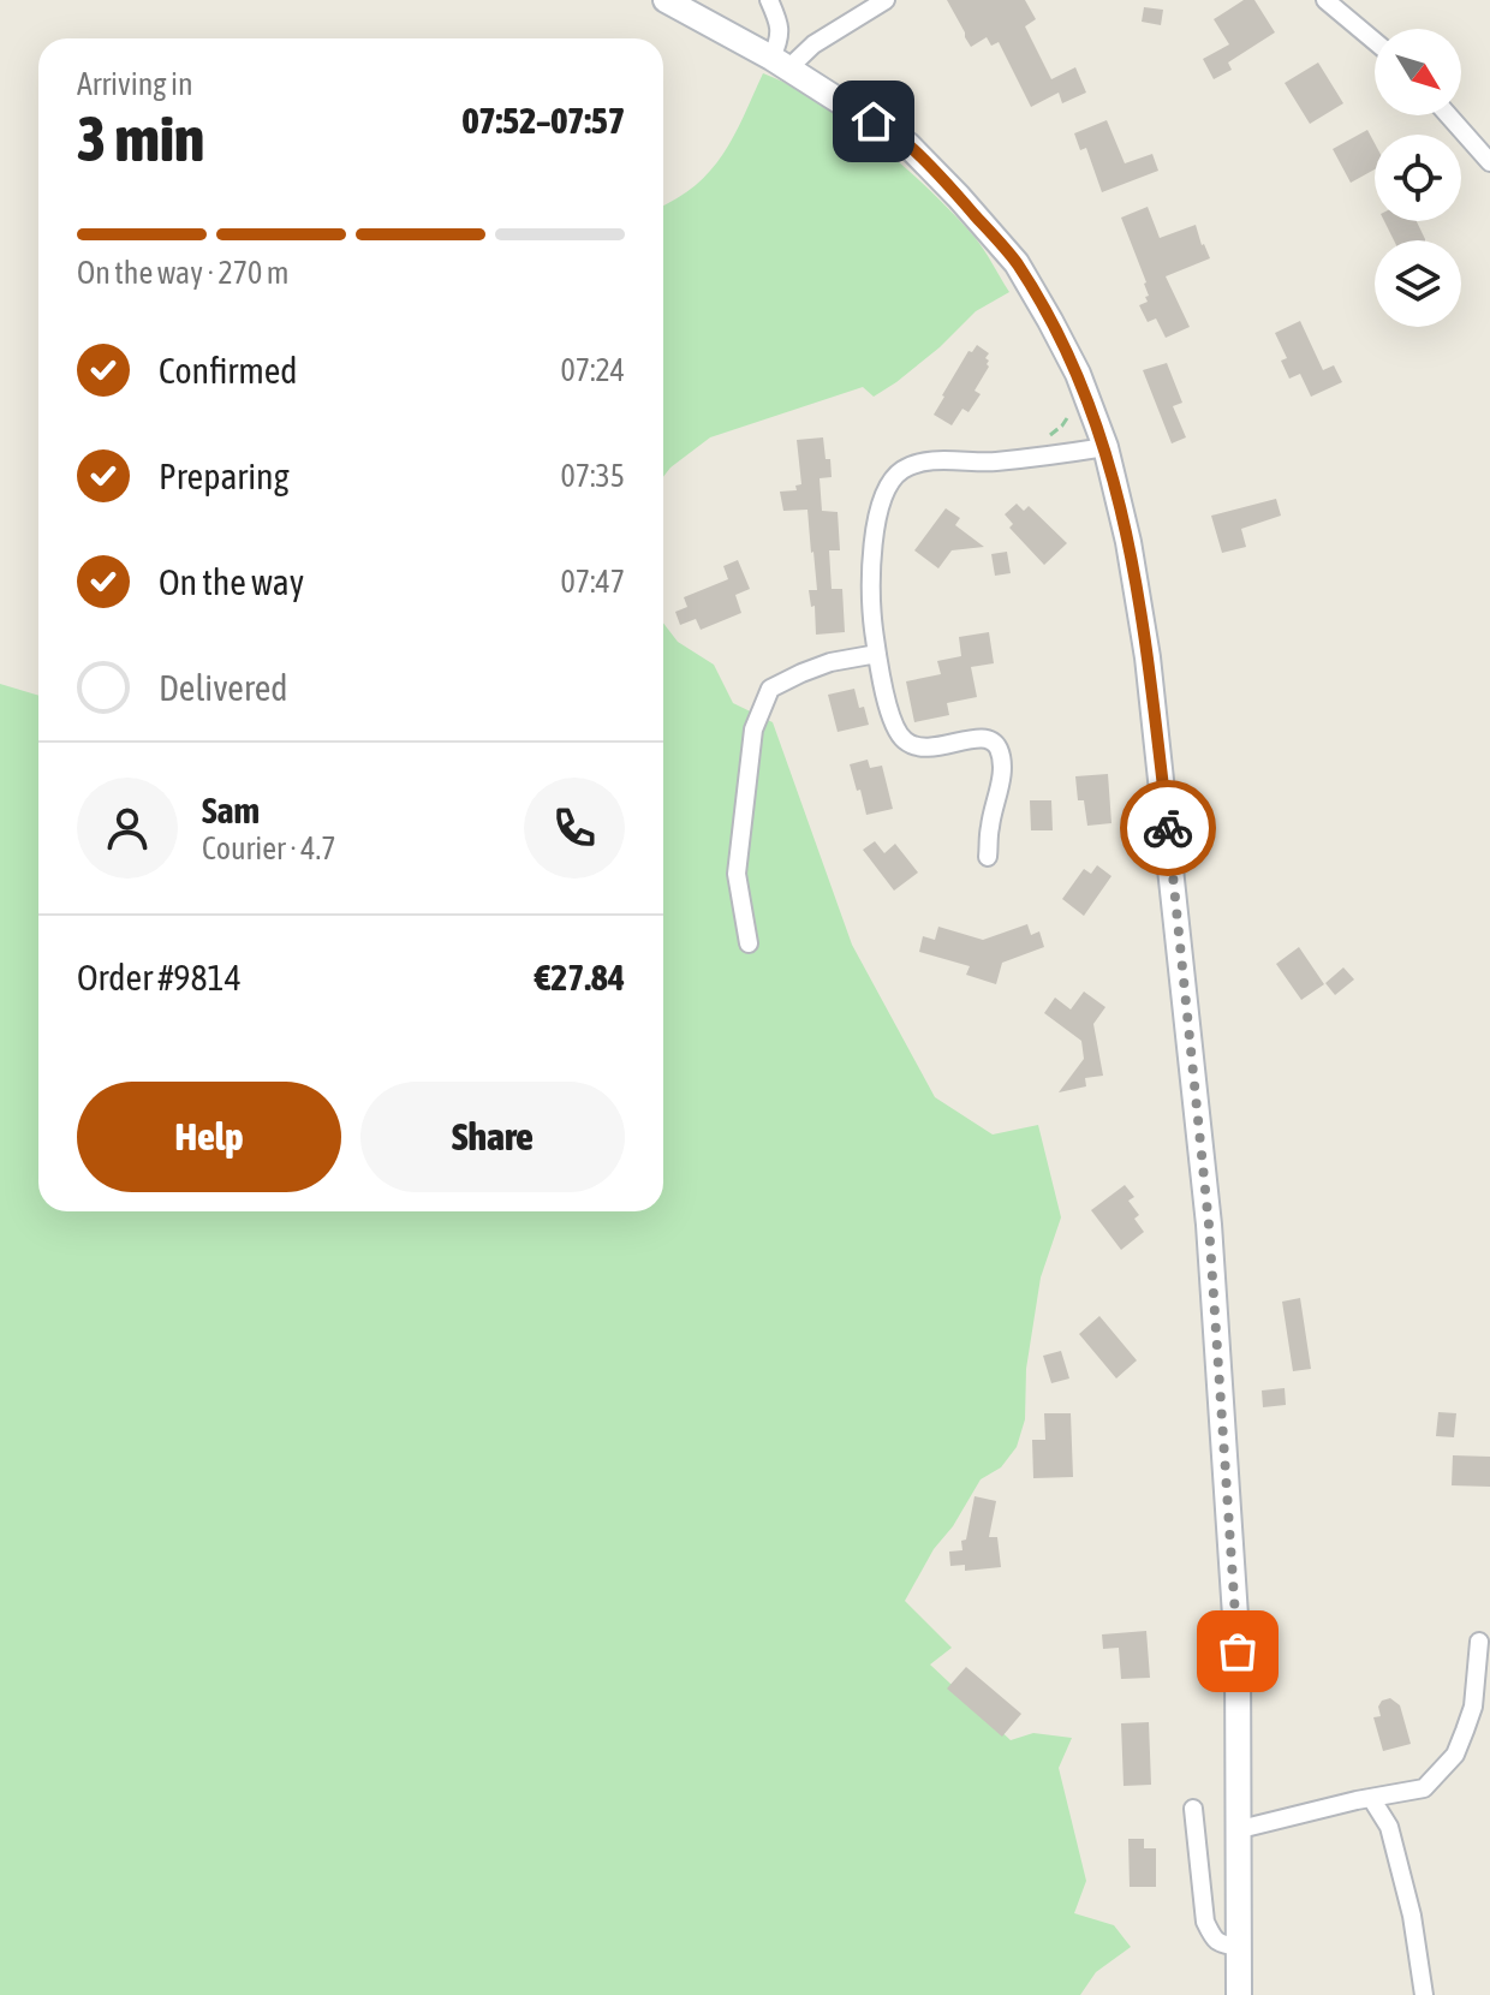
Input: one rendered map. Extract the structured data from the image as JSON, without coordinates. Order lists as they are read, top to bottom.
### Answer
{
  "north": "bottom right",
  "page": {
    "heading": ["3 min", "Arriving in", "07:52–07:57"],
    "panel": [
      "Sam",
      "Courier · 4.7",
      "Order #9814",
      "€27.84"
    ],
    "bar": "On the way · 270 m",
    "list": [
      ["Confirmed", "07:24"],
      ["Preparing", "07:35"],
      ["On the way", "07:47"],
      "Delivered"
    ],
    "buttons": ["Help", "Share"]
  }
}
